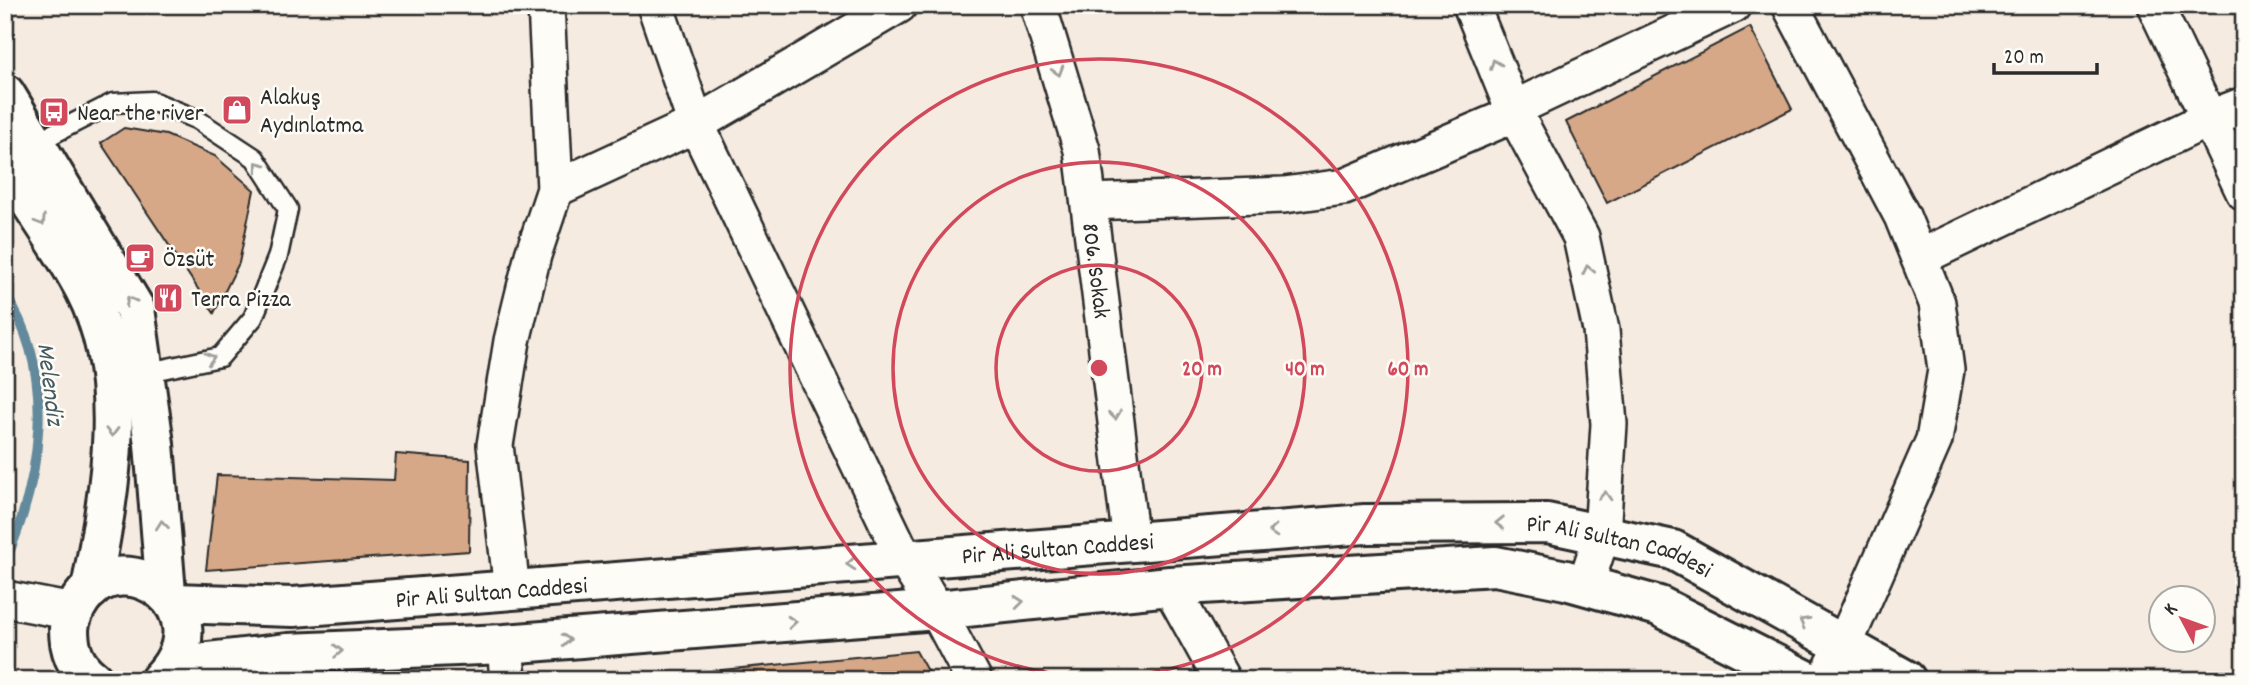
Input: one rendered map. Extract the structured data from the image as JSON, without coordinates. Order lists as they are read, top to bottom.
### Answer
{
  "streets": {
    "main road": ["Pir Ali Sultan Caddesi"],
    "street": ["806. Sokak"]
  },
  "crossings": [
    ["806. Sokak", "Pir Ali Sultan Caddesi"]
  ],
  "water": ["Melendiz"],
  "places": {
    "shop": ["Alakuş Aydınlatma"],
    "bus stop": ["Near the river"],
    "cafe": ["Özsüt"],
    "restaurant": ["Terra Pizza"]
  },
  "scale_bar": "20 m",
  "north": "top left",
  "rings": ["20 m", "40 m", "60 m"]
}
